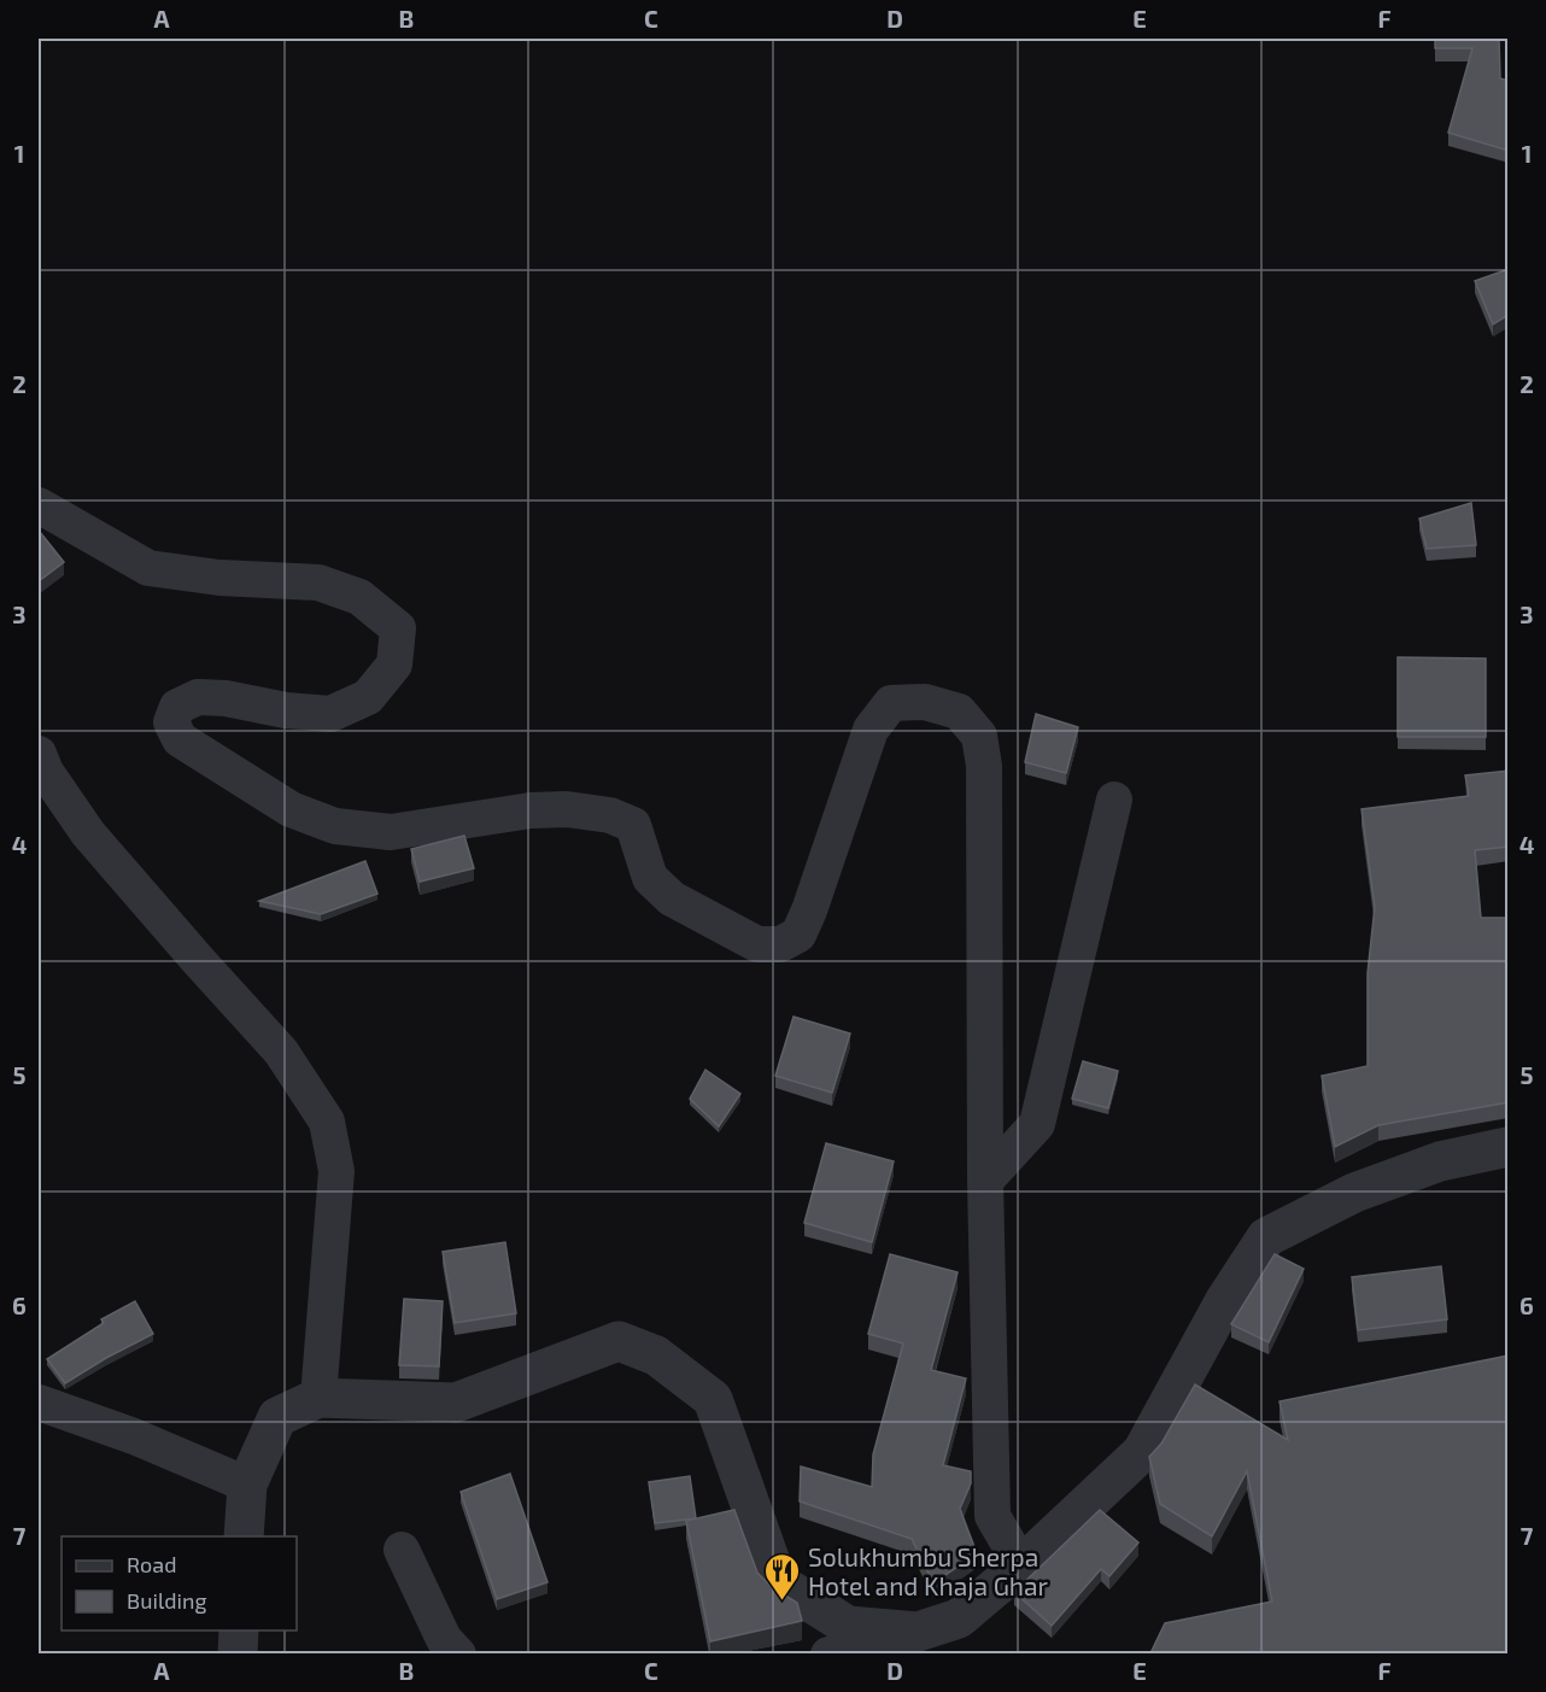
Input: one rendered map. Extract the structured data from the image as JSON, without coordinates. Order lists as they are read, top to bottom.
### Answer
{
  "places": {
    "restaurant": ["Solukhumbu Sherpa Hotel and Khaja Ghar"]
  },
  "legend": ["Road", "Building"],
  "grid": {
    "columns": [
      "A",
      "B",
      "C",
      "D",
      "E",
      "F"
    ],
    "rows": [
      "1",
      "2",
      "3",
      "4",
      "5",
      "6",
      "7"
    ]
  }
}
